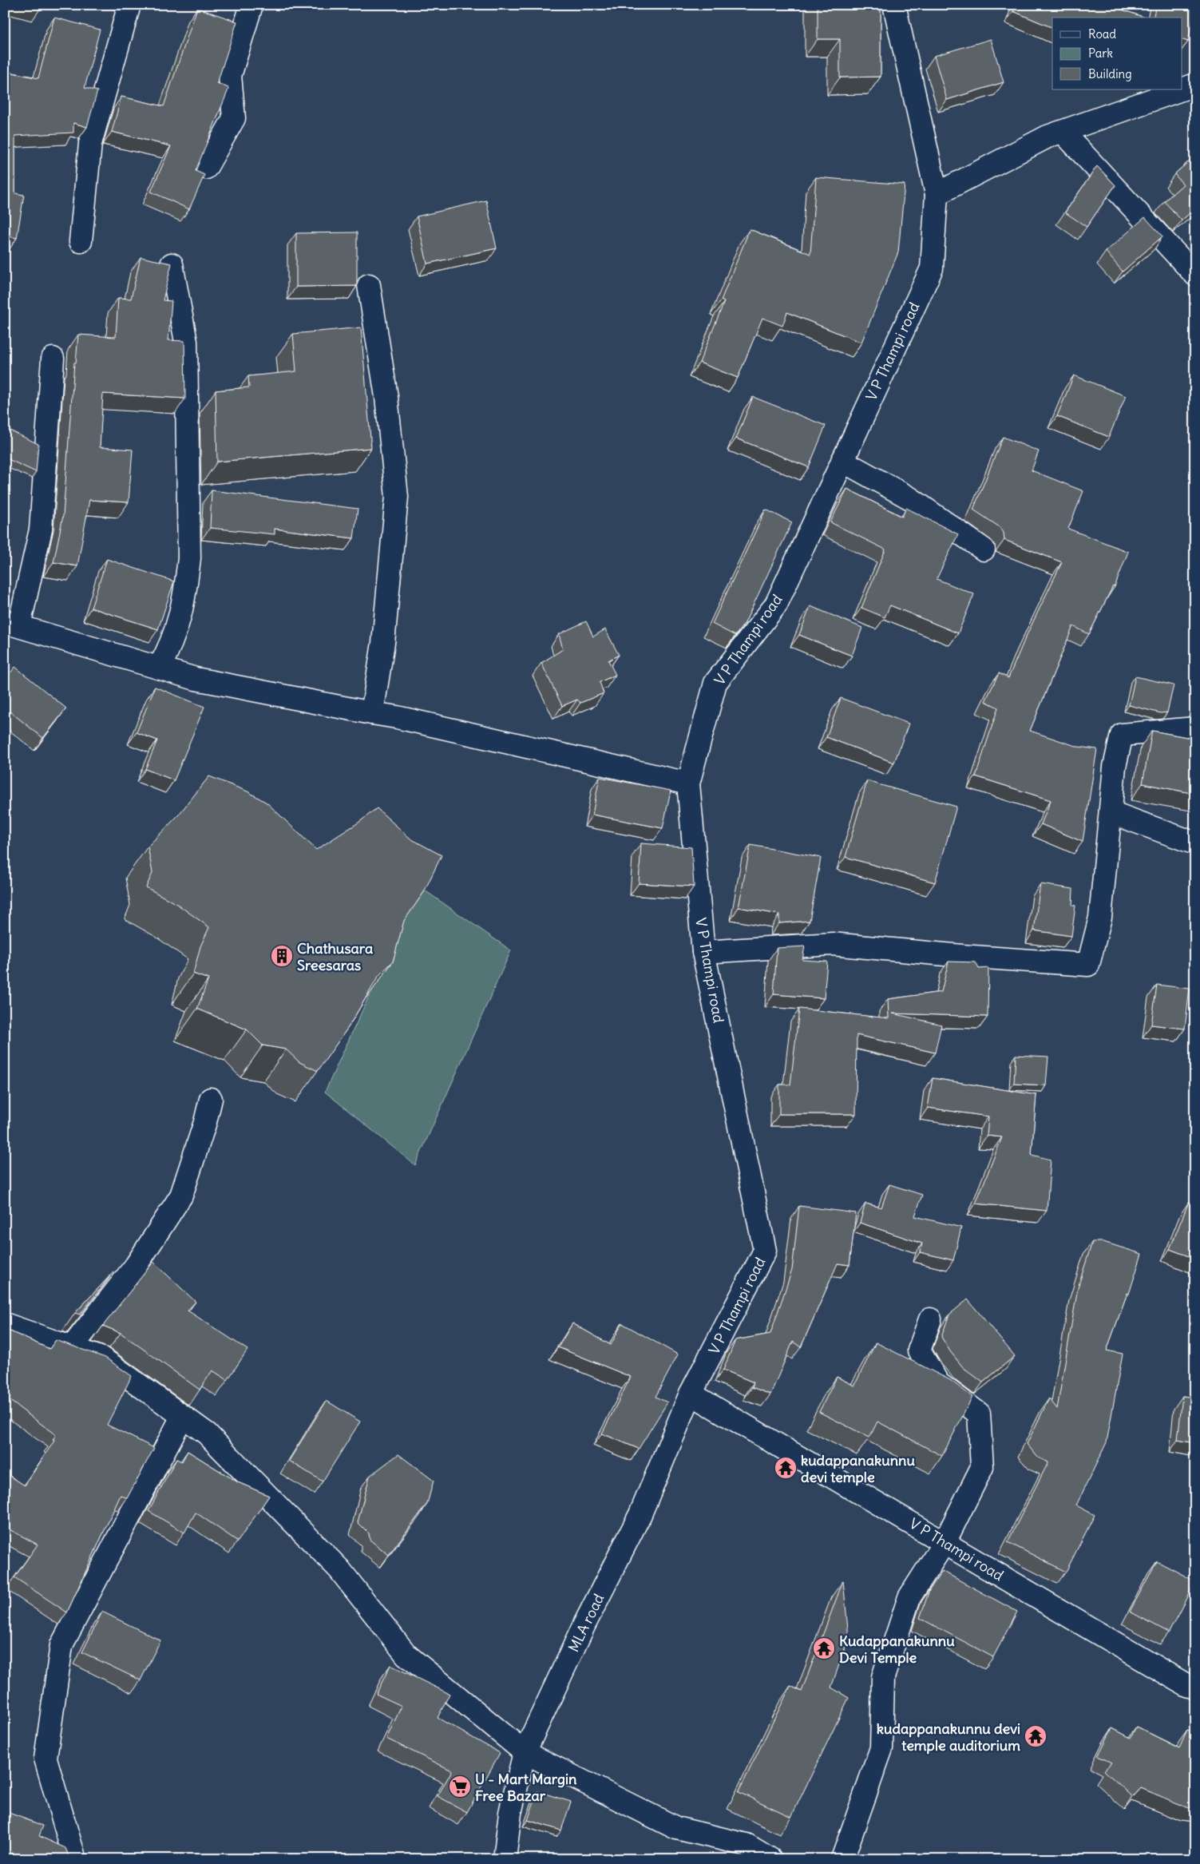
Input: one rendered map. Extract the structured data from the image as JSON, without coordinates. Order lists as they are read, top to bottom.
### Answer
{
  "streets": {
    "street": ["V P Thampi road", "MLA road"]
  },
  "crossings": [
    ["V P Thampi road", "MLA road"]
  ],
  "places": {
    "building": ["Chathusara Sreesaras"],
    "temple": ["kudappanakunnu devi temple", "Kudappanakunnu Devi Temple", "kudappanakunnu devi temple auditorium"],
    "supermarket": ["U - Mart Margin Free Bazar"]
  },
  "legend": ["Road", "Park", "Building"]
}
